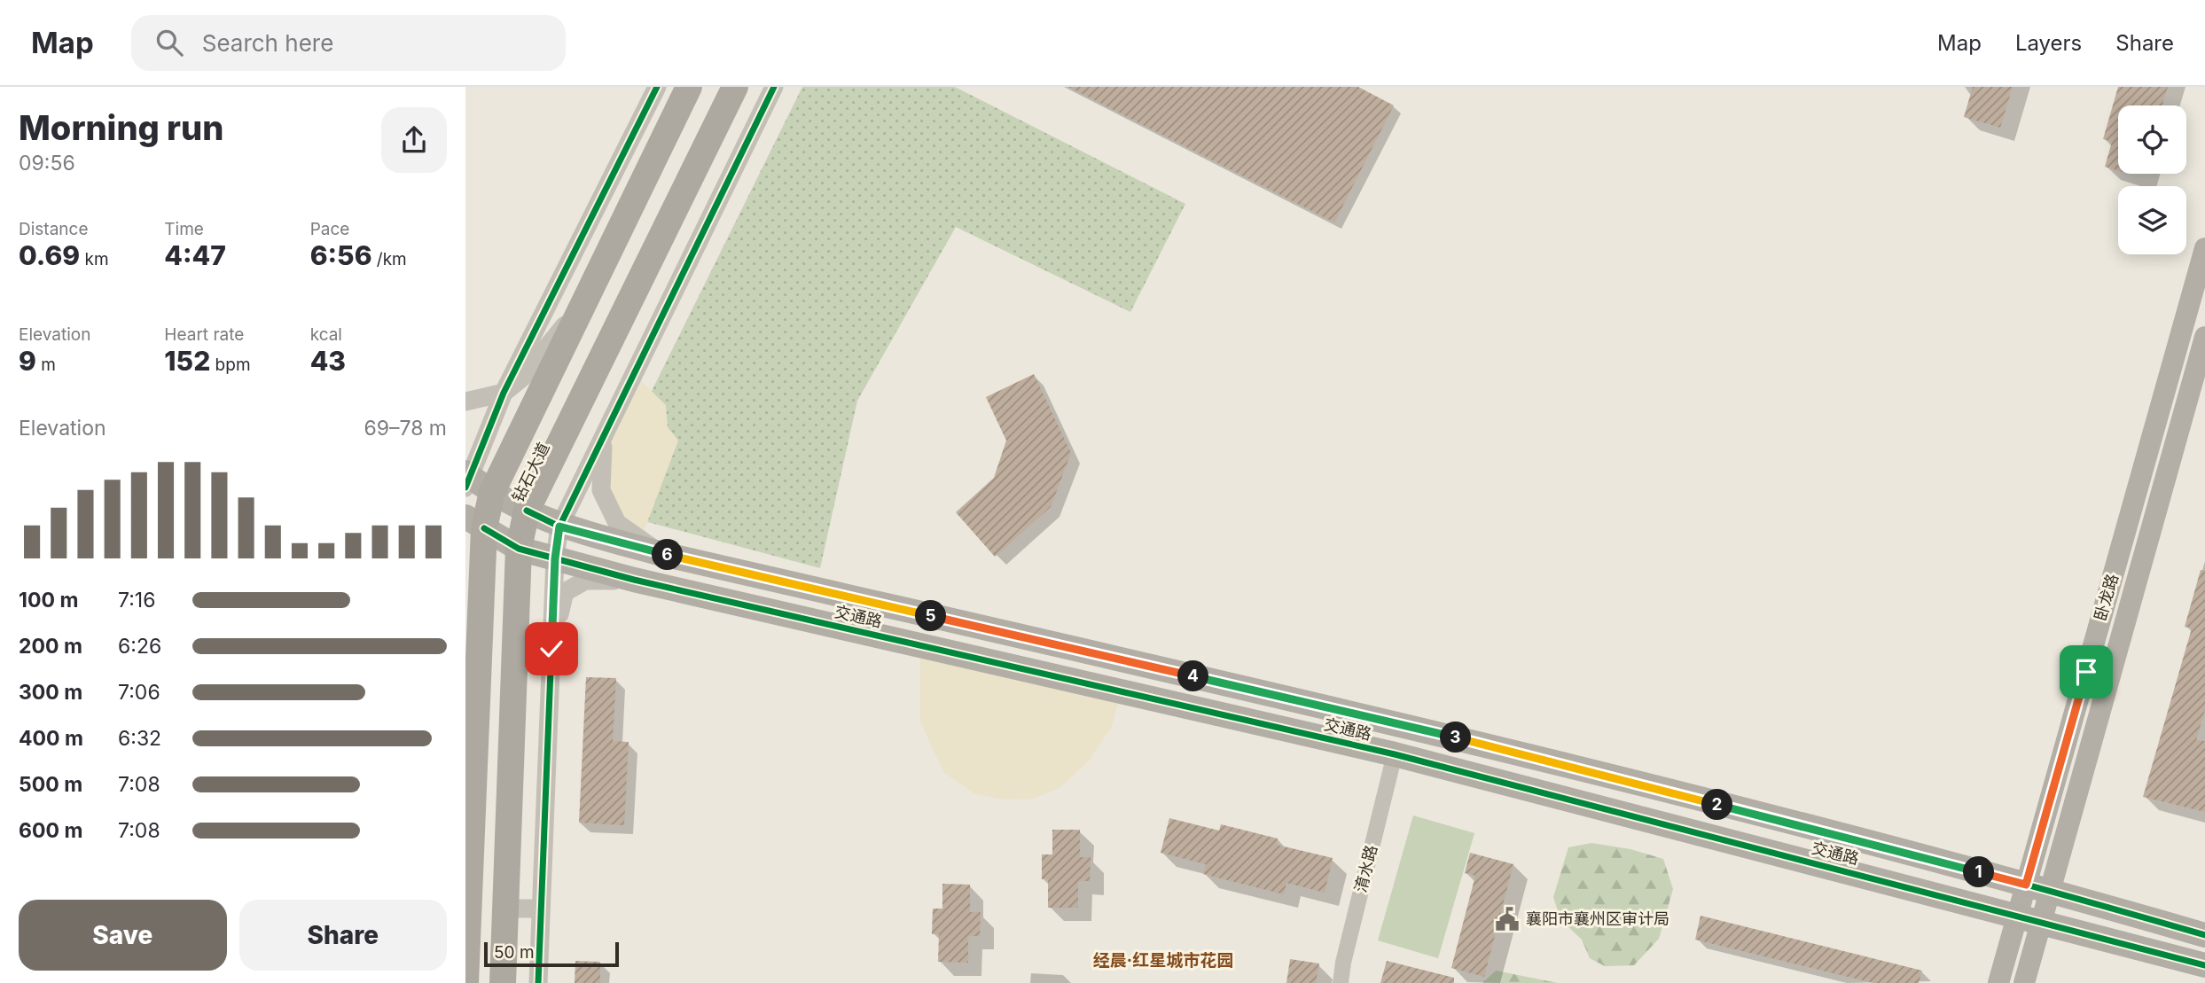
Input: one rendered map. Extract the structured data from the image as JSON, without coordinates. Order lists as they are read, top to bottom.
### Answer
{
  "streets": {
    "highway": ["钻石大道"],
    "main road": ["卧龙路", "交通路"],
    "street": ["淯水路"]
  },
  "crossings": [
    ["钻石大道", "交通路"],
    ["卧龙路", "交通路"],
    ["交通路", "淯水路"]
  ],
  "districts": ["经晨·红星城市花园"],
  "places": {
    "public building": ["襄阳市襄州区审计局"]
  },
  "scale_bar": "50 m",
  "page": {
    "header": "Map",
    "search": "Search here",
    "nav": ["Map", "Layers", "Share"],
    "heading": ["Morning run", "09:56"],
    "stats": [
      ["Distance", "0.69 km"],
      ["Time", "4:47"],
      ["Pace", "6:56 /km"],
      ["Elevation", "9 m"],
      ["Heart rate", "152 bpm"],
      ["kcal", "43"]
    ],
    "chart": ["Elevation", "69–78 m"],
    "pins": [
      "6",
      "5",
      "4",
      "3",
      "2",
      "1"
    ],
    "list": [
      {
        "name": "100 m",
        "note": "7:16"
      },
      {
        "name": "200 m",
        "note": "6:26"
      },
      {
        "name": "300 m",
        "note": "7:06"
      },
      {
        "name": "400 m",
        "note": "6:32"
      },
      {
        "name": "500 m",
        "note": "7:08"
      },
      {
        "name": "600 m",
        "note": "7:08"
      }
    ],
    "buttons": ["Save", "Share"],
    "scale": "50 m"
  }
}
